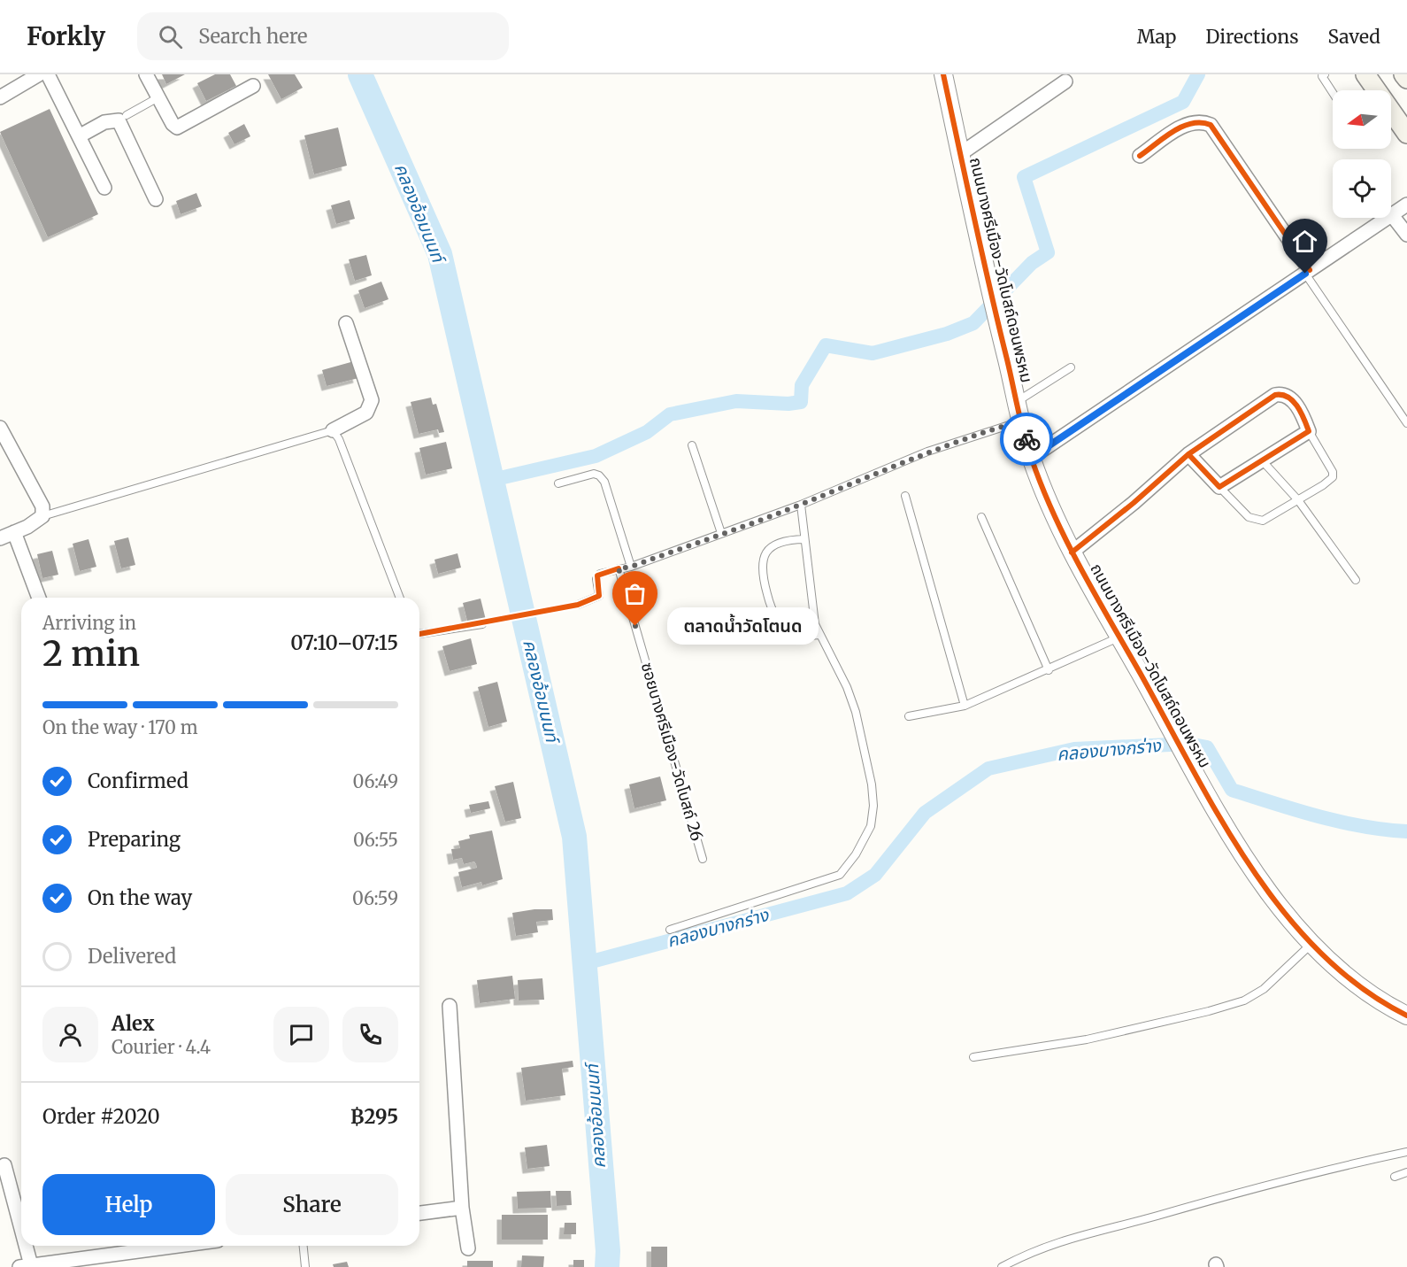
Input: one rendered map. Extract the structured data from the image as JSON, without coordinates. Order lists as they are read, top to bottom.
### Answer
{
  "streets": {
    "street": ["ถนนบางศรีเมือง-วัดโบสถ์ดอนพรหม"],
    "lane": ["ซอยบางศรีเมือง-วัดโบสถ์ 26"]
  },
  "water": ["คลองอ้อมนนท์", "คลองบางกร่าง"],
  "places": ["ตลาดน้ำวัดโตนด"],
  "north": "left",
  "page": {
    "header": "Forkly",
    "search": "Search here",
    "nav": ["Map", "Directions", "Saved"],
    "heading": ["2 min", "Arriving in", "07:10–07:15"],
    "panel": [
      "Alex",
      "Courier · 4.4",
      "Order #2020",
      "฿295"
    ],
    "bubble": "ตลาดน้ำวัดโตนด",
    "bar": "On the way · 170 m",
    "list": [
      ["Confirmed", "06:49"],
      ["Preparing", "06:55"],
      ["On the way", "06:59"],
      "Delivered"
    ],
    "buttons": ["Help", "Share"]
  }
}
